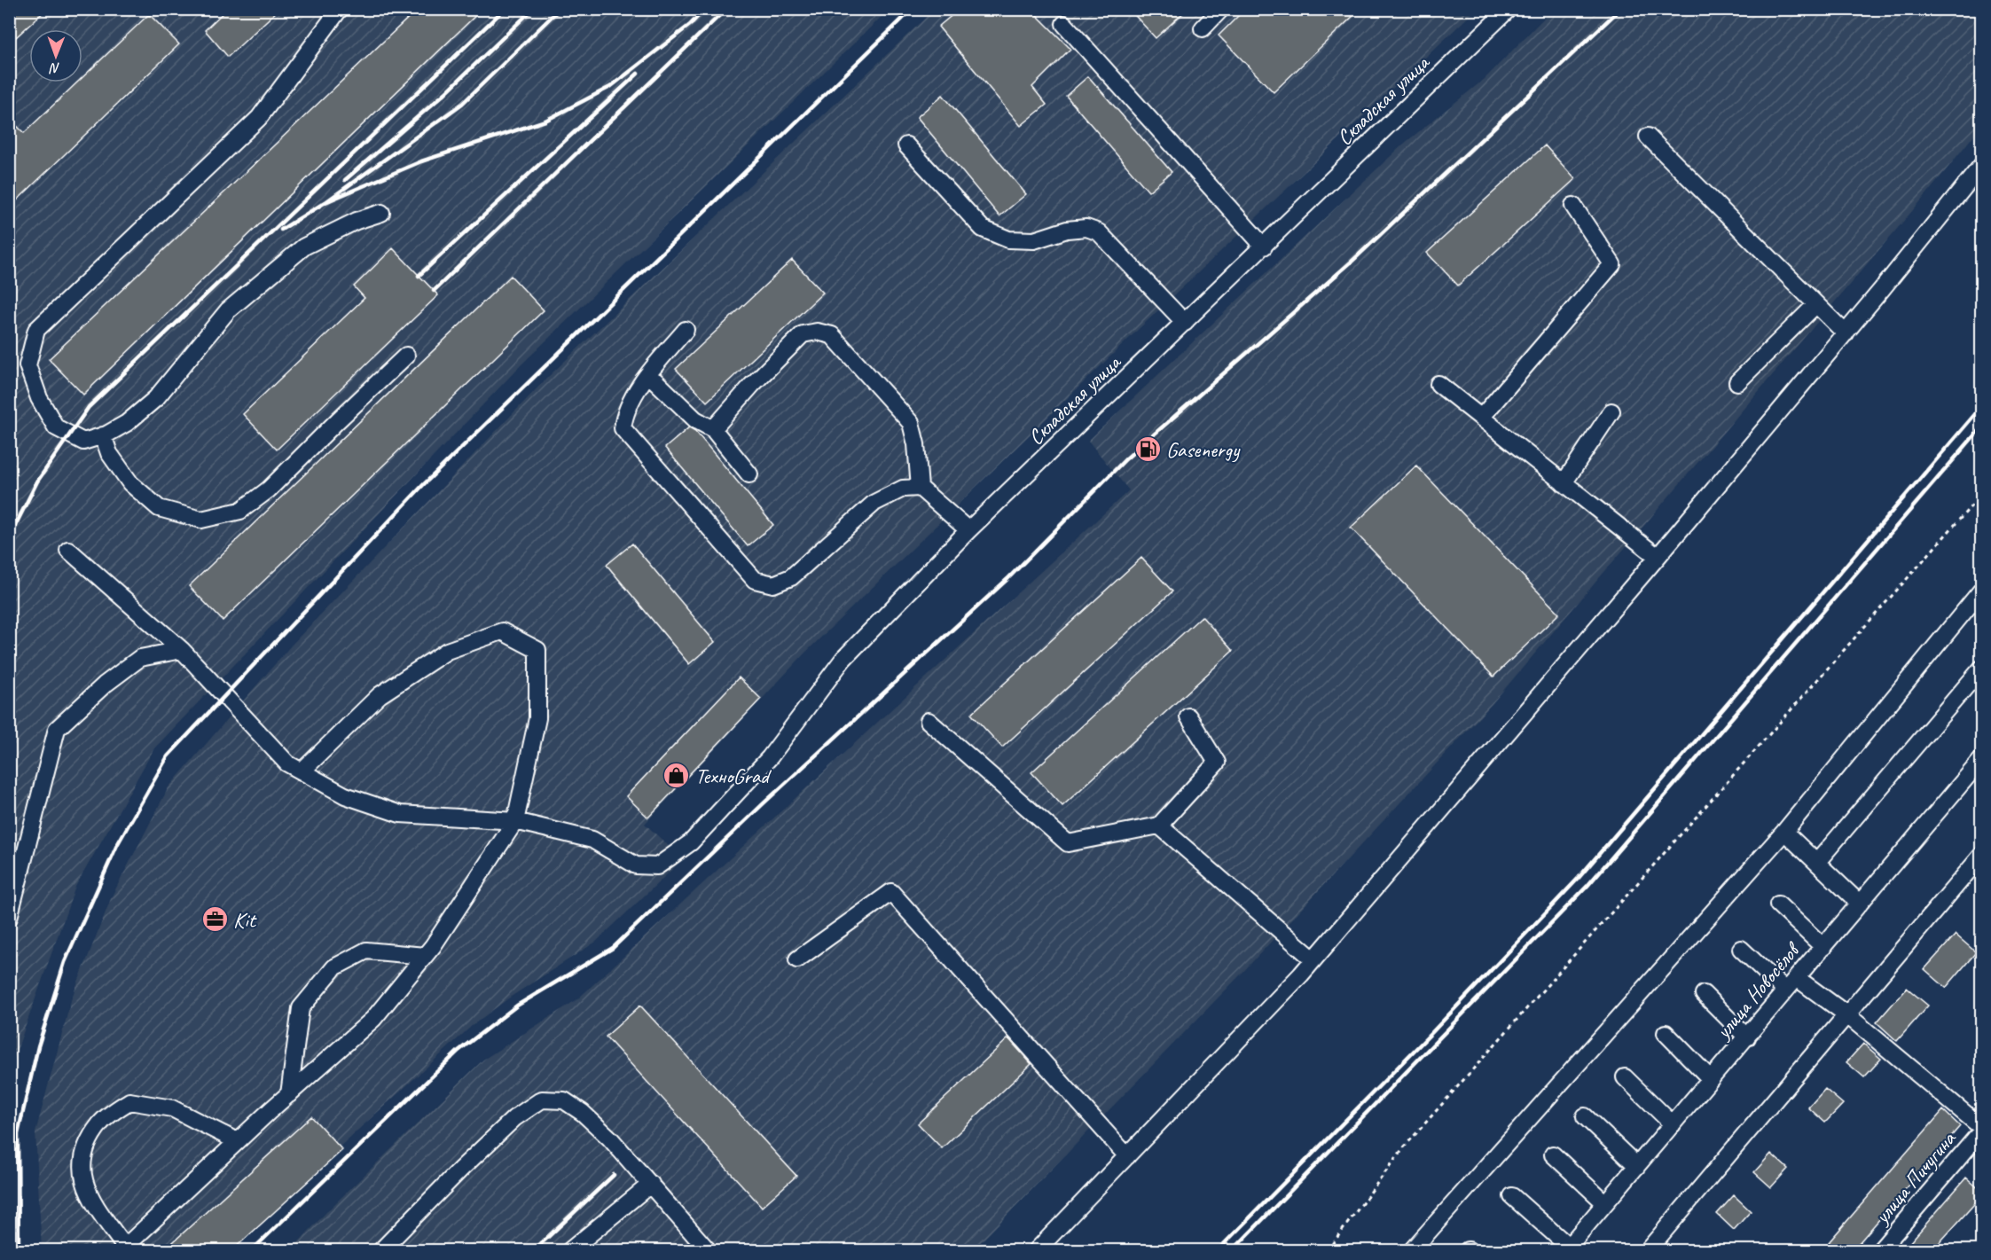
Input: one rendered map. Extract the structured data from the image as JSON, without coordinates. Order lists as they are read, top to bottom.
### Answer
{
  "streets": {
    "street": ["Складская улица", "улица Новосёлов", "улица Пичугина"]
  },
  "places": {
    "fuel station": ["Gasenergy"],
    "shop": ["ТехноGrad"],
    "office": ["Kit"]
  },
  "north": "bottom"
}
